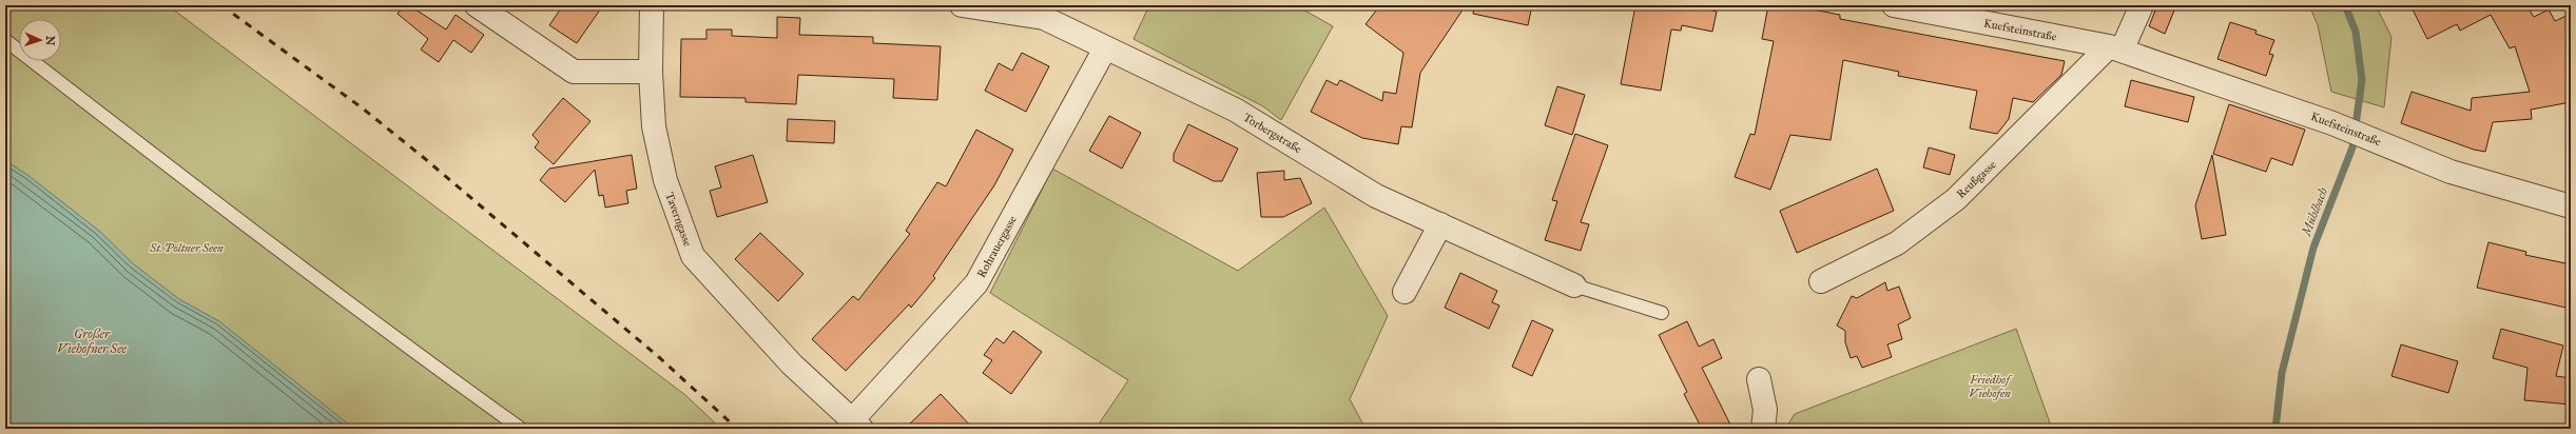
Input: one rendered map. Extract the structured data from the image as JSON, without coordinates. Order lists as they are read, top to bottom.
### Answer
{
  "streets": {
    "street": [
      "Kuefsteinstraße",
      "Torbergstraße",
      "Reußgasse",
      "Taverngasse",
      "Rohrauergasse"
    ]
  },
  "crossings": [
    ["Kuefsteinstraße", "Reußgasse"],
    ["Torbergstraße", "Rohrauergasse"],
    ["Taverngasse", "Rohrauergasse"]
  ],
  "water": ["Mühlbach", "Großer Viehofner See"],
  "parks": ["St. Pöltner Seen", "Friedhof Viehofen"],
  "north": "right"
}
